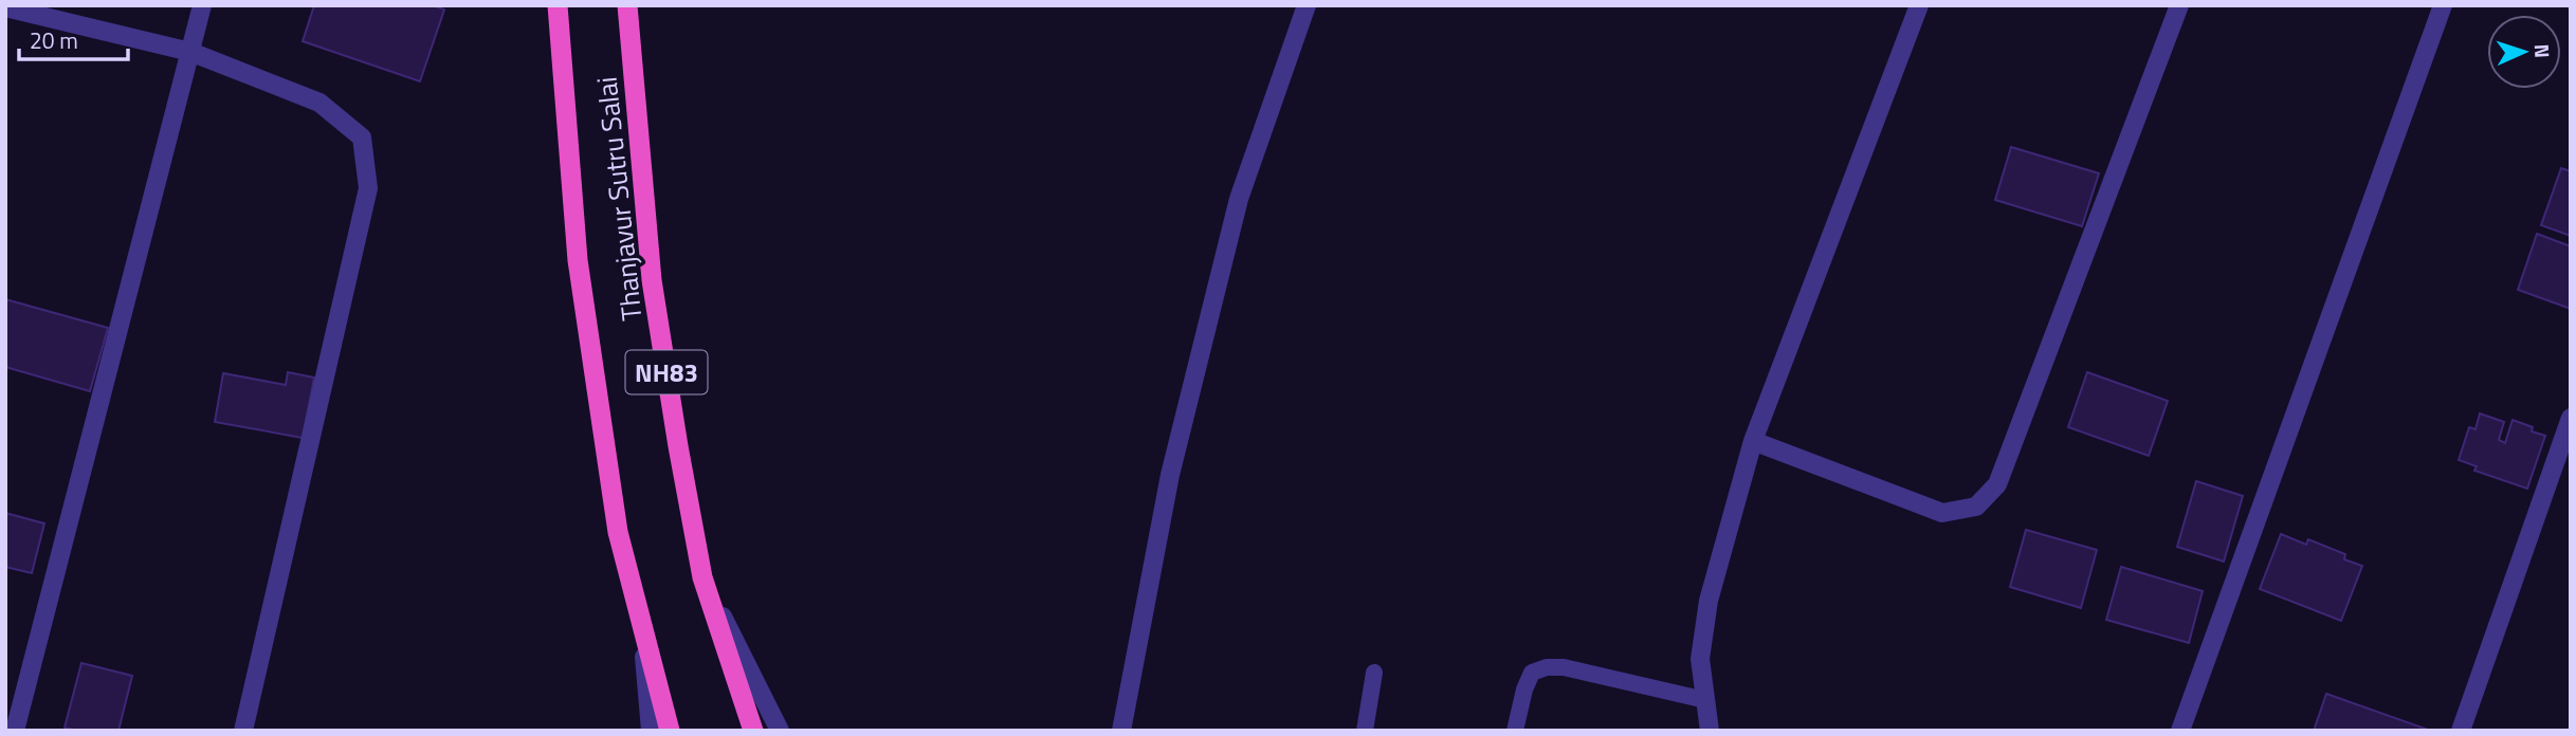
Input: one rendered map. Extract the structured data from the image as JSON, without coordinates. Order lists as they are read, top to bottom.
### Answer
{
  "streets": {
    "highway": ["Thanjavur Sutru Salai", "NH83"]
  },
  "scale_bar": "20 m",
  "north": "right"
}
